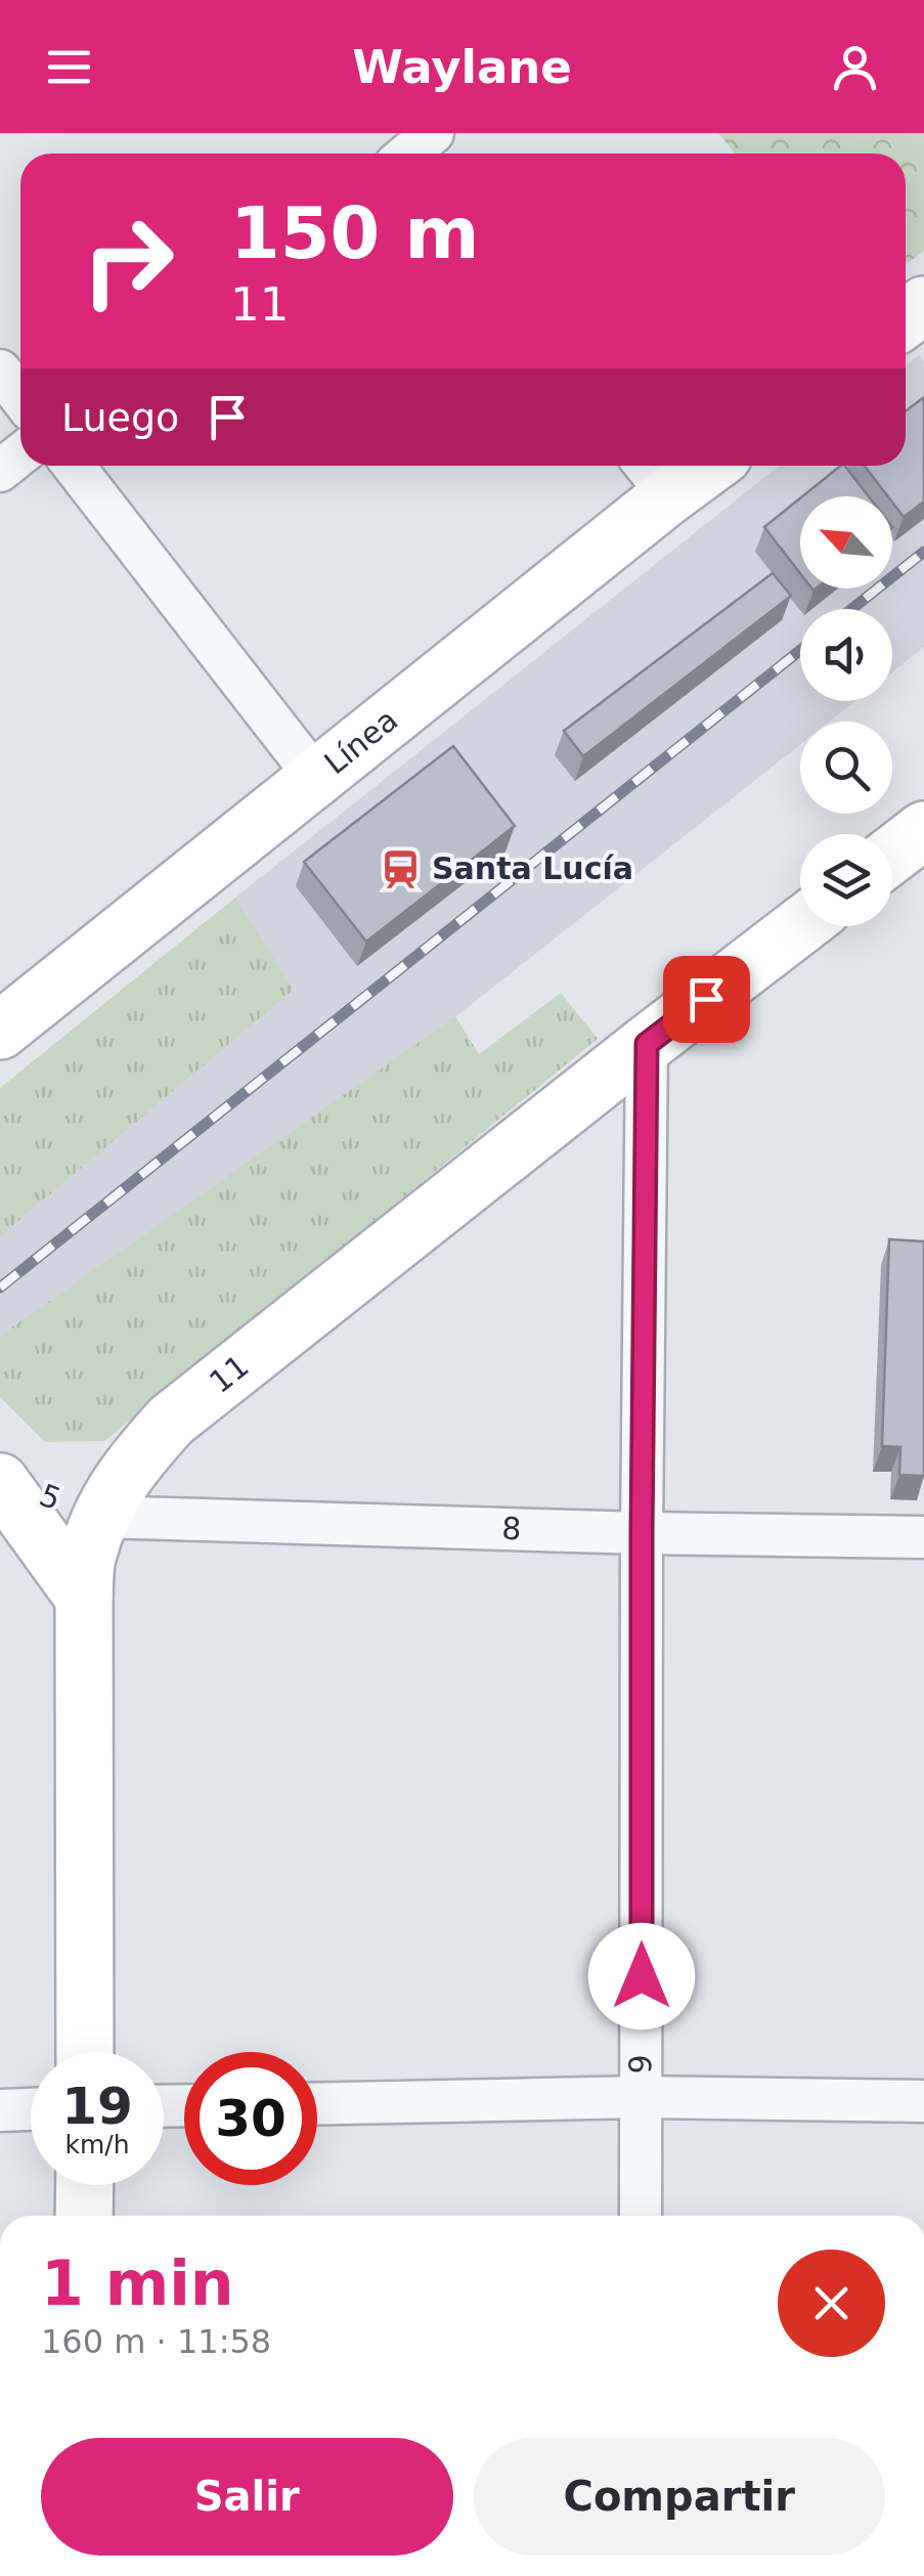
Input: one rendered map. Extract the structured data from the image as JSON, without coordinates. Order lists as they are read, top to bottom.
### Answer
{
  "streets": {
    "street": [
      "Línea",
      "11",
      "5",
      "8",
      "9"
    ]
  },
  "crossings": [
    ["11", "5"],
    ["11", "8"],
    ["11", "9"],
    ["5", "8"],
    ["8", "9"]
  ],
  "places": {
    "station": ["Santa Lucía"]
  },
  "north": "top left",
  "page": {
    "header": "Waylane",
    "turn": ["150 m", "11"],
    "then": "Luego",
    "speed": "19 km/h",
    "limit": "30",
    "heading": ["1 min", "160 m · 11:58"],
    "buttons": ["Salir", "Compartir"]
  }
}
